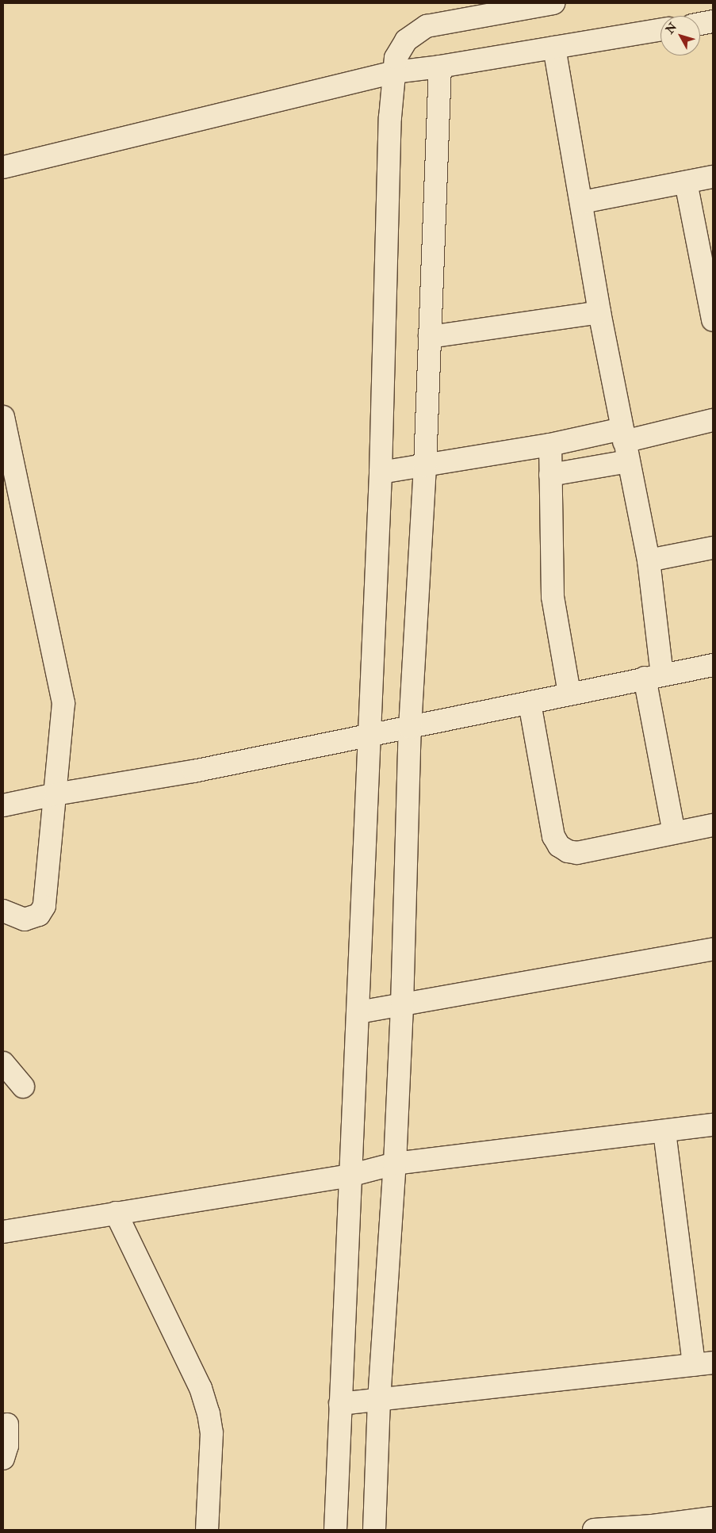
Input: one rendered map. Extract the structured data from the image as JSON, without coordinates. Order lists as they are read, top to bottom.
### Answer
{
  "north": "top left"
}
